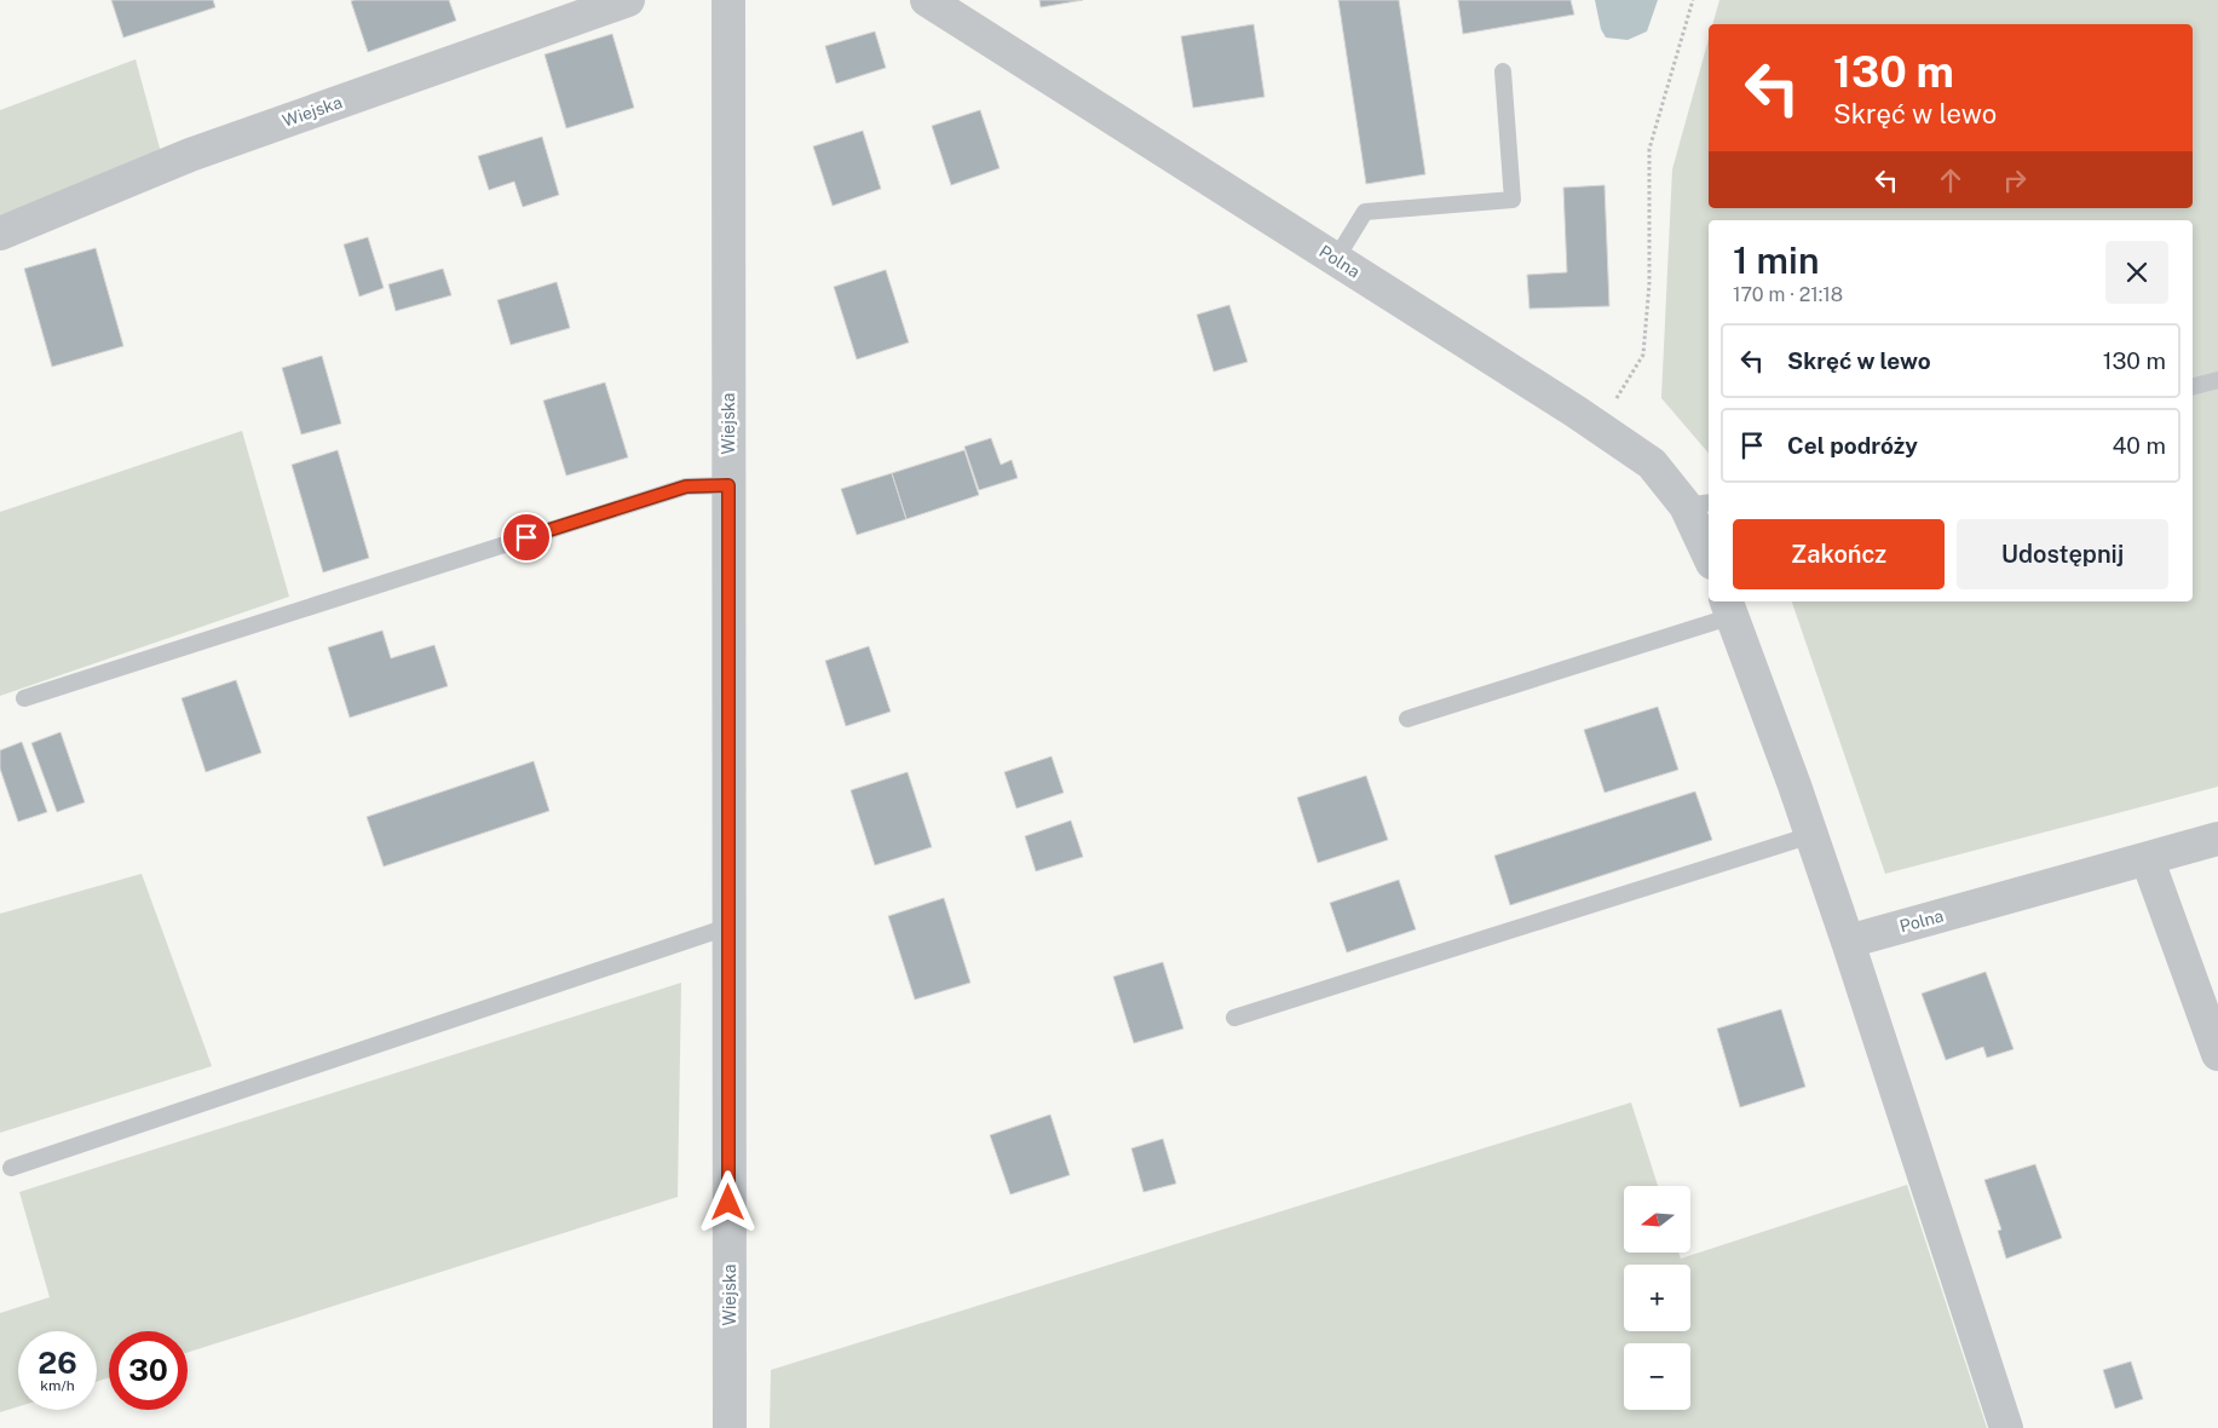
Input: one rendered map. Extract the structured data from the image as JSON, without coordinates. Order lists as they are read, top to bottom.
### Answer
{
  "streets": {
    "street": ["Wiejska", "Polna"]
  },
  "north": "left",
  "page": {
    "turn": ["130 m", "Skręć w lewo"],
    "heading": ["1 min", "170 m · 21:18"],
    "list": [
      {
        "name": "Skręć w lewo",
        "value": "130 m"
      },
      {
        "name": "Cel podróży",
        "value": "40 m"
      }
    ],
    "buttons": ["Zakończ", "Udostępnij"],
    "map_buttons": ["+", "−"],
    "speed": "26 km/h",
    "limit": "30"
  }
}
